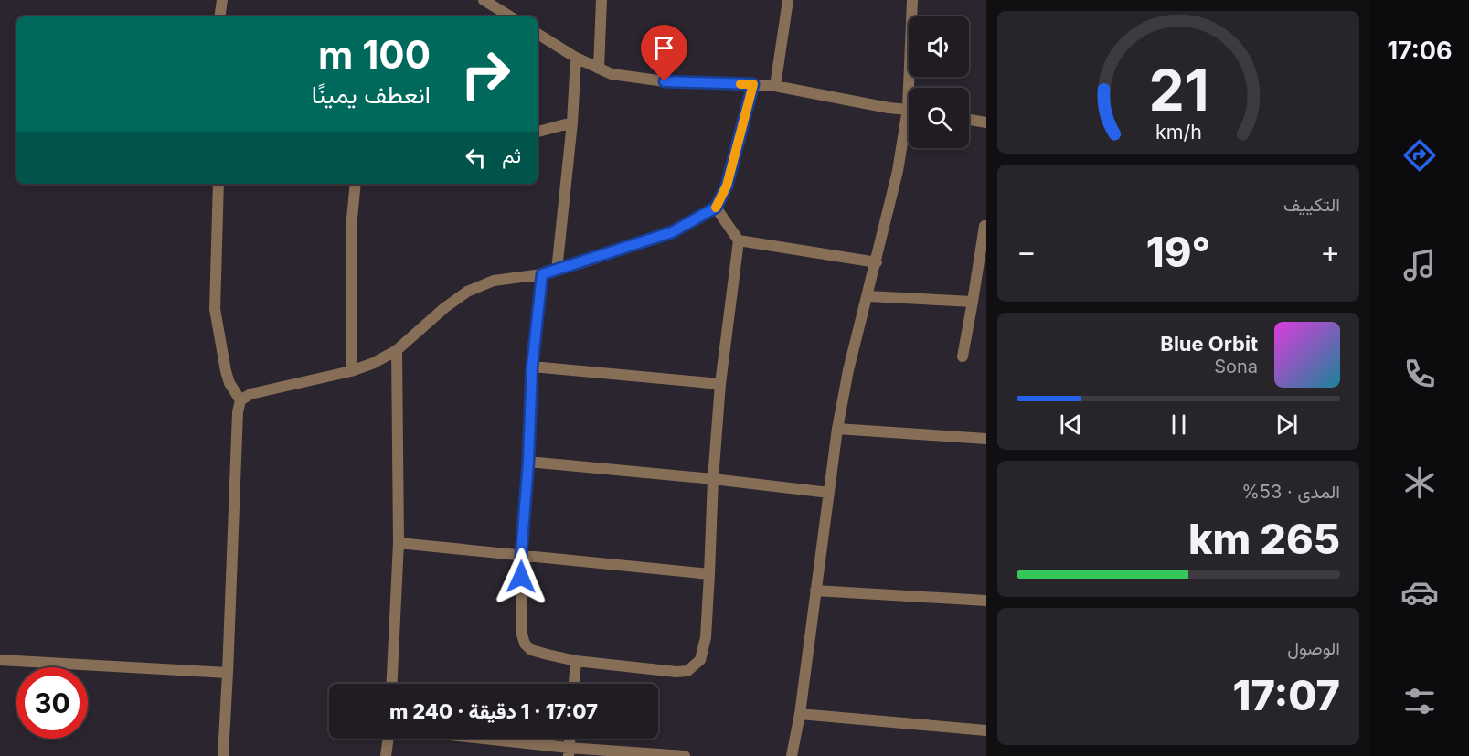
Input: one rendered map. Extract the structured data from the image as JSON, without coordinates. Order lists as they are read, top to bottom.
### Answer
{
  "page": {
    "tabs": "17:06",
    "turn": ["100 m", "انعطف يمينًا"],
    "then": "ثم",
    "tile": [
      "التكييف",
      ["المدى · 53%", "265 km"],
      ["الوصول", "17:07"]
    ],
    "heat": ["−", "19°", "+"],
    "song": ["Blue Orbit", "Sona"],
    "limit": "30",
    "trip": "17:07 · 1 دقيقة · 240 m",
    "gauge": ["21", "km/h"]
  }
}
